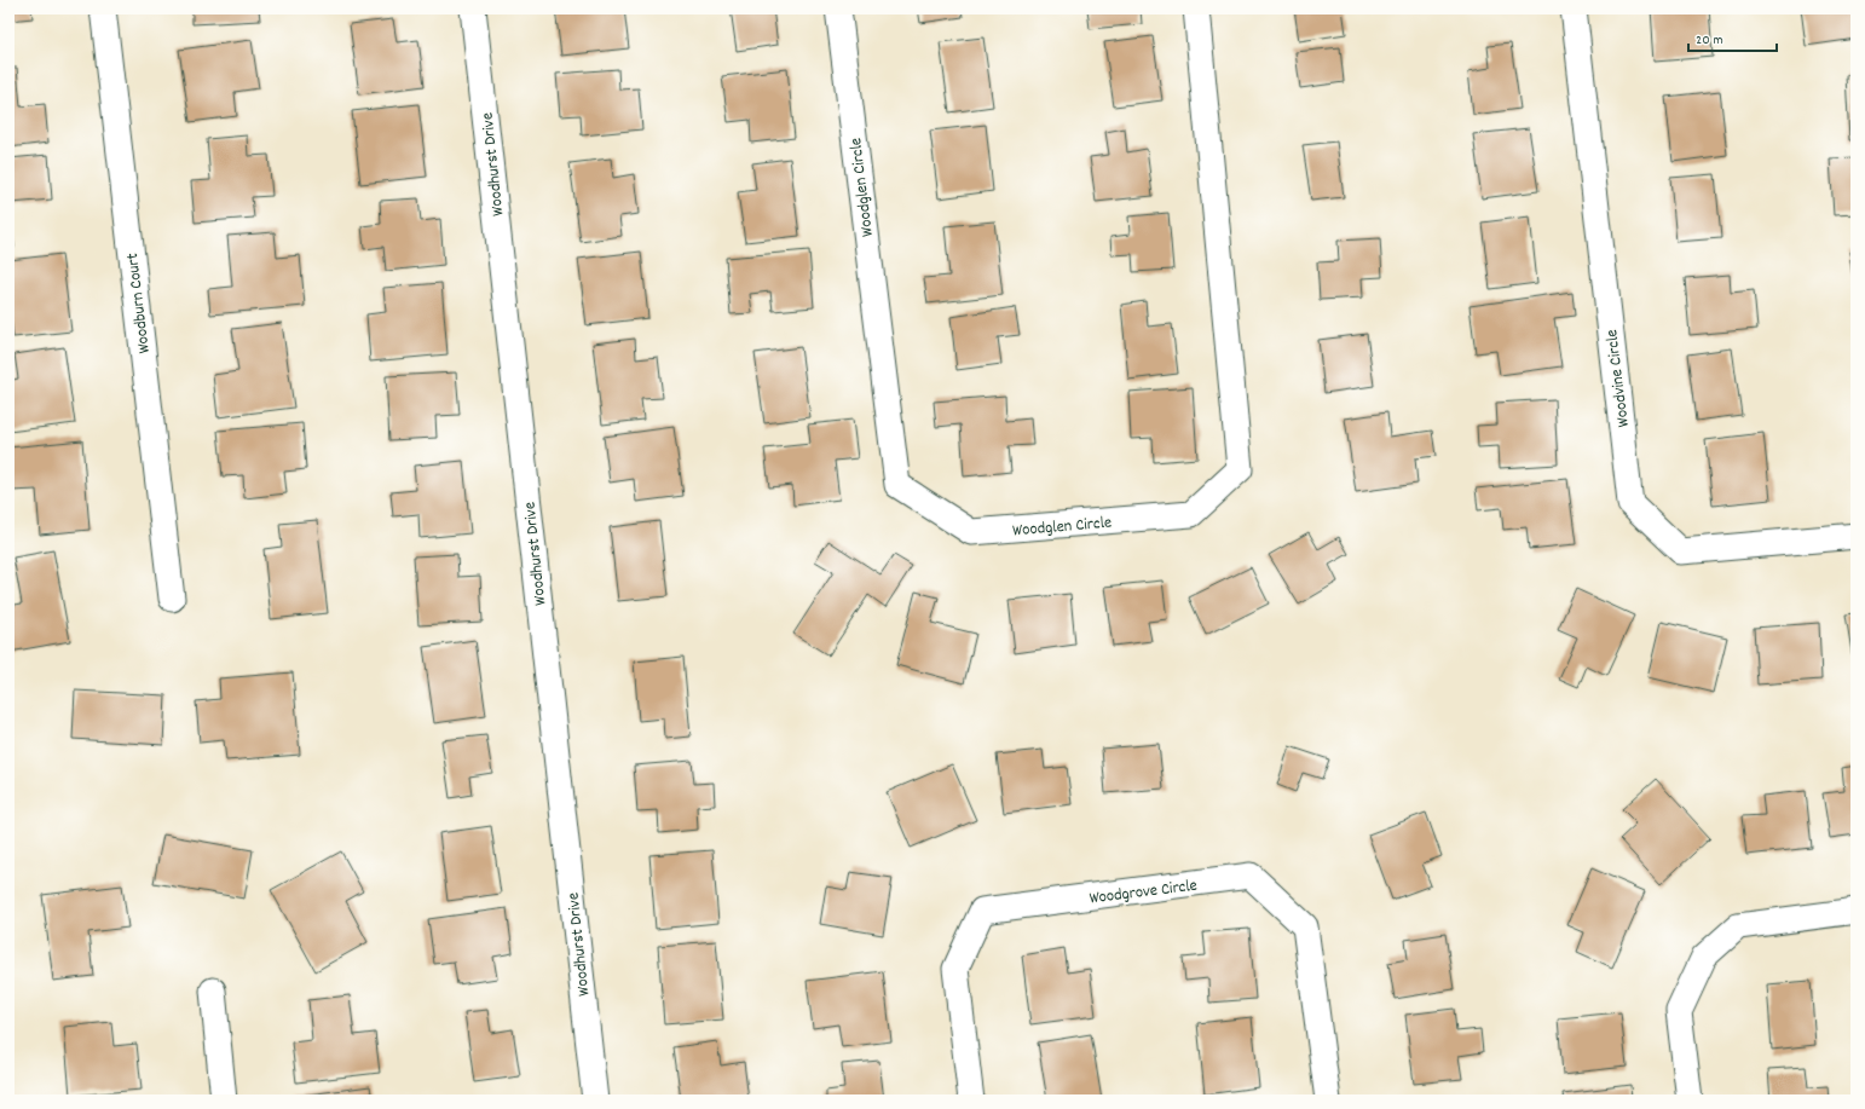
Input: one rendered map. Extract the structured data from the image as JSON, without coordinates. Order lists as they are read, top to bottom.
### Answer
{
  "streets": {
    "street": [
      "Woodhurst Drive",
      "Woodglen Circle",
      "Woodburn Court",
      "Woodvine Circle",
      "Woodgrove Circle"
    ]
  },
  "scale_bar": "20 m"
}
